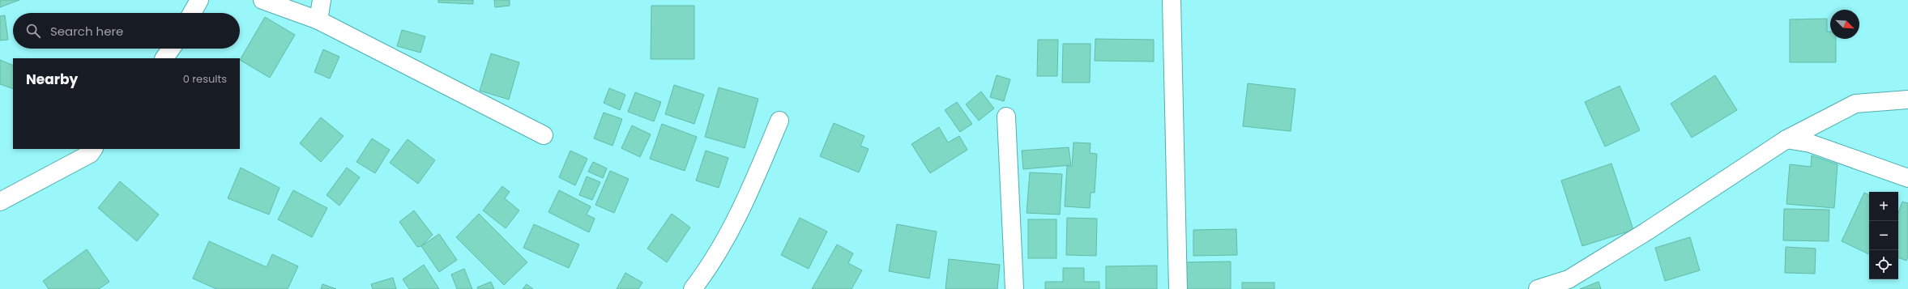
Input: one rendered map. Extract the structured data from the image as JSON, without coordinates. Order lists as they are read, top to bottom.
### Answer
{
  "north": "bottom right",
  "page": {
    "search": "Search here",
    "heading": ["Nearby", "0 results"],
    "map_buttons": ["+", "−"]
  }
}
